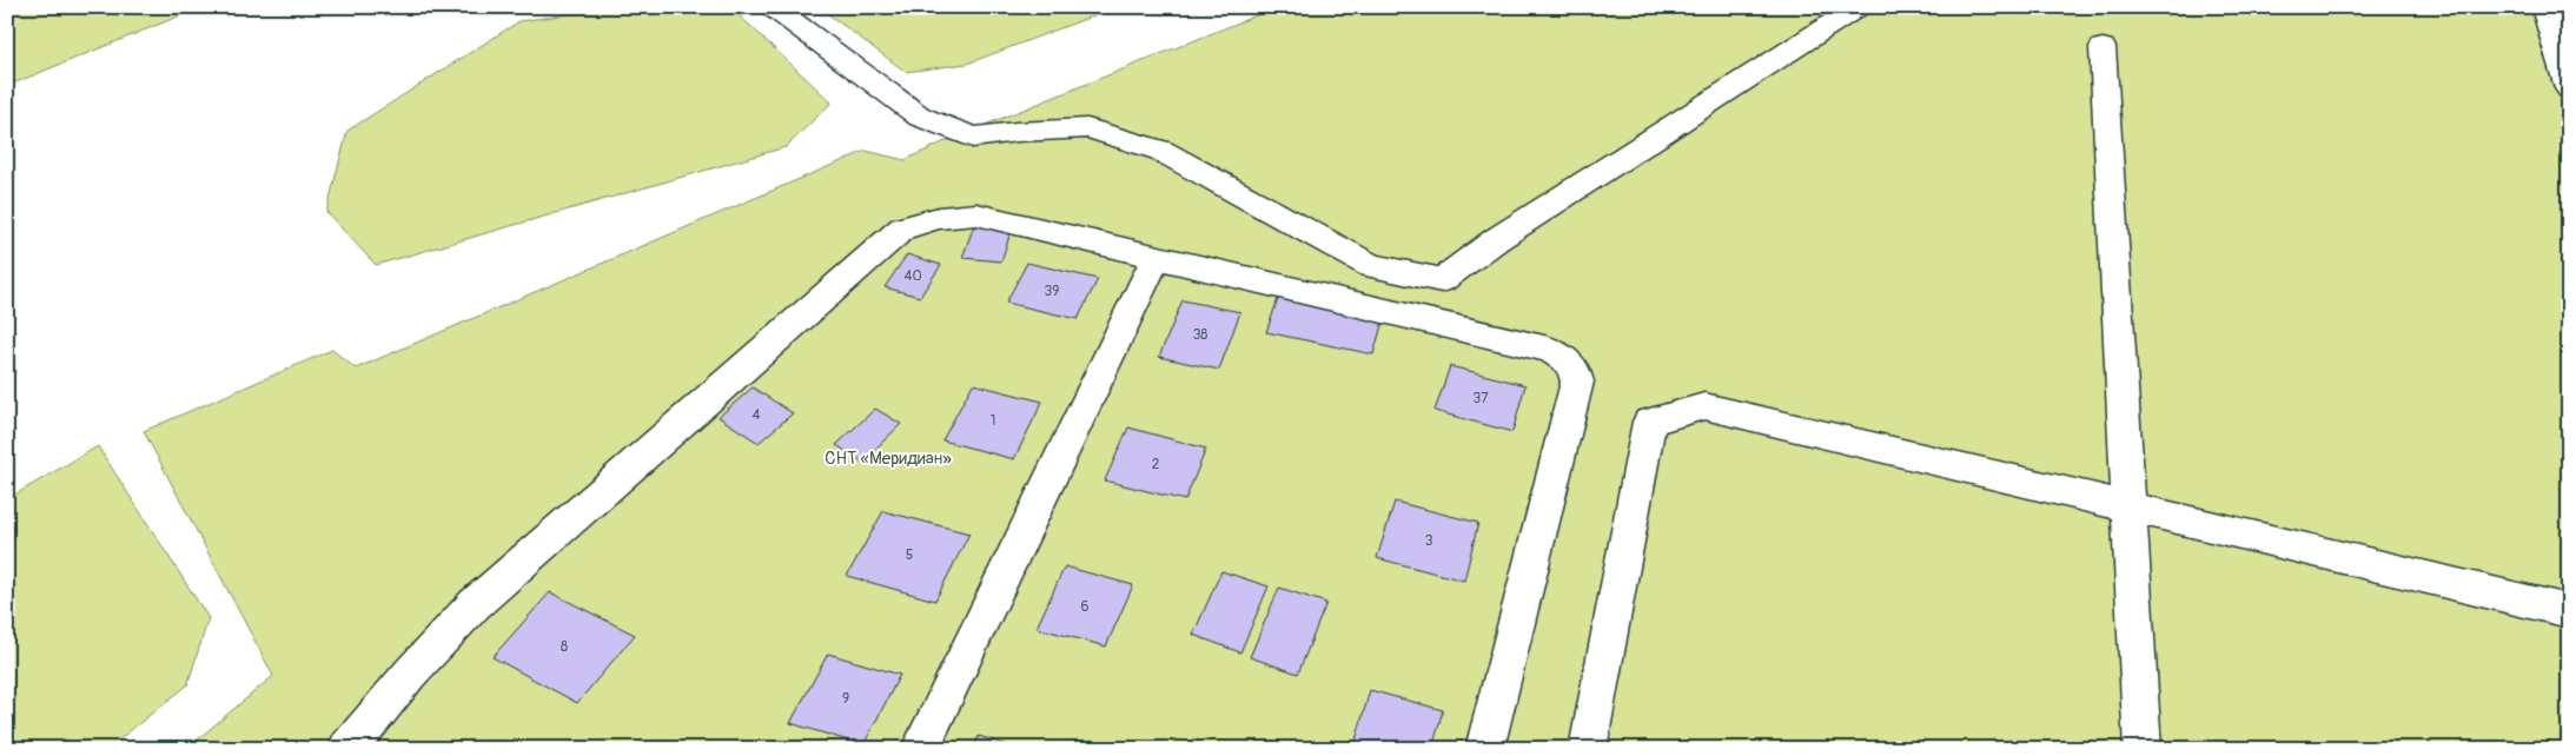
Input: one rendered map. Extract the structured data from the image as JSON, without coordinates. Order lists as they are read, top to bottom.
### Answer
{
  "parks": ["СНТ «Меридиан»"],
  "house_numbers": [
    "40",
    "39",
    "38",
    "37",
    "4",
    "1",
    "2",
    "3",
    "5",
    "6",
    "8",
    "9"
  ]
}
